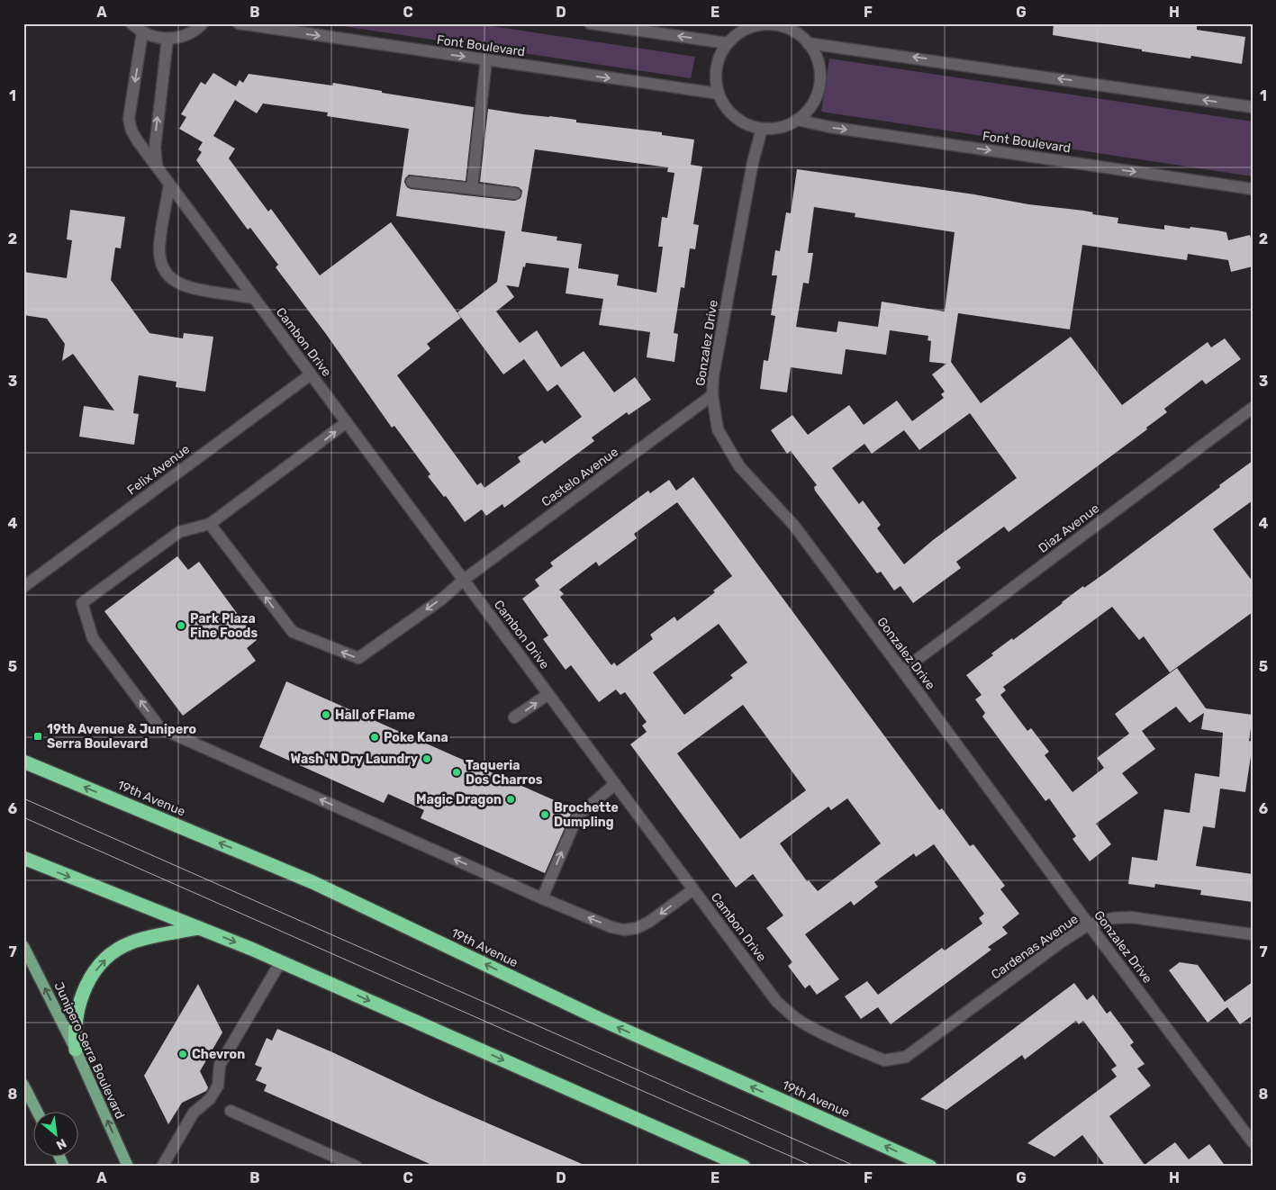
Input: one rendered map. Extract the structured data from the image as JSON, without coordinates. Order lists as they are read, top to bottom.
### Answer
{
  "streets": {
    "highway": ["19th Avenue"],
    "main road": ["Junipero Serra Boulevard"],
    "street": [
      "Font Boulevard",
      "Cambon Drive",
      "Gonzalez Drive",
      "Felix Avenue",
      "Castelo Avenue",
      "Diaz Avenue",
      "Cardenas Avenue"
    ]
  },
  "crossings": [
    ["Font Boulevard", "Gonzalez Drive"],
    ["Cambon Drive", "Felix Avenue"],
    ["Cambon Drive", "Castelo Avenue"],
    ["Cambon Drive", "Cardenas Avenue"],
    ["Gonzalez Drive", "Castelo Avenue"],
    ["Gonzalez Drive", "Diaz Avenue"],
    ["Gonzalez Drive", "Cardenas Avenue"]
  ],
  "one_way": ["Junipero Serra Boulevard"],
  "places": {
    "other": [
      "Park Plaza Fine Foods",
      "Hall of Flame",
      "Poke Kana",
      "Wash 'N Dry Laundry",
      "Taqueria Dos Charros",
      "Magic Dragon",
      "Brochette Dumpling",
      "Chevron"
    ],
    "transit": ["19th Avenue & Junipero Serra Boulevard"]
  },
  "north": "bottom right",
  "grid": {
    "columns": [
      "A",
      "B",
      "C",
      "D",
      "E",
      "F",
      "G",
      "H"
    ],
    "rows": [
      "1",
      "2",
      "3",
      "4",
      "5",
      "6",
      "7",
      "8"
    ]
  }
}
